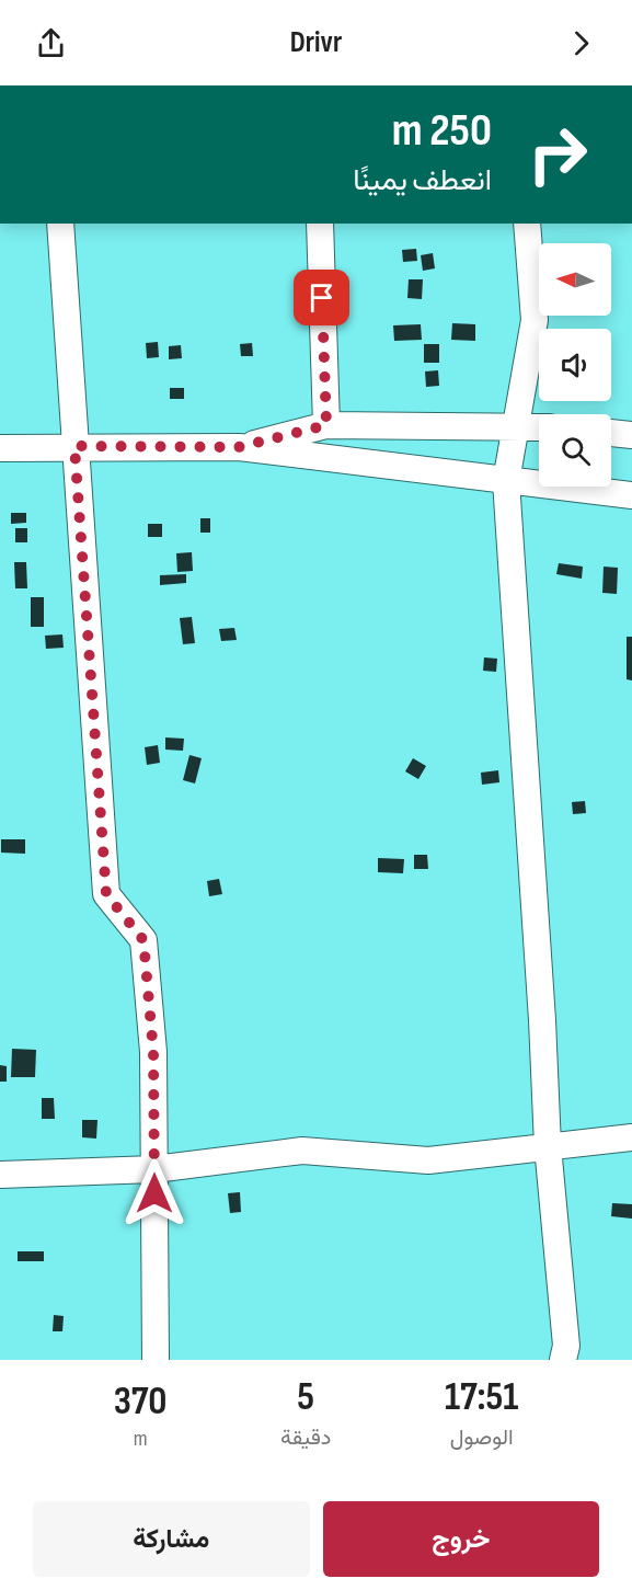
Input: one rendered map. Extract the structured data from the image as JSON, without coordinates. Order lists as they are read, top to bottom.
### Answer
{
  "north": "left",
  "page": {
    "header": "Drivr",
    "turn": ["250 m", "انعطف يمينًا"],
    "eta": [
      "17:51",
      "الوصول",
      "5",
      "دقيقة",
      "370",
      "m"
    ],
    "buttons": ["خروج", "مشاركة"]
  }
}
